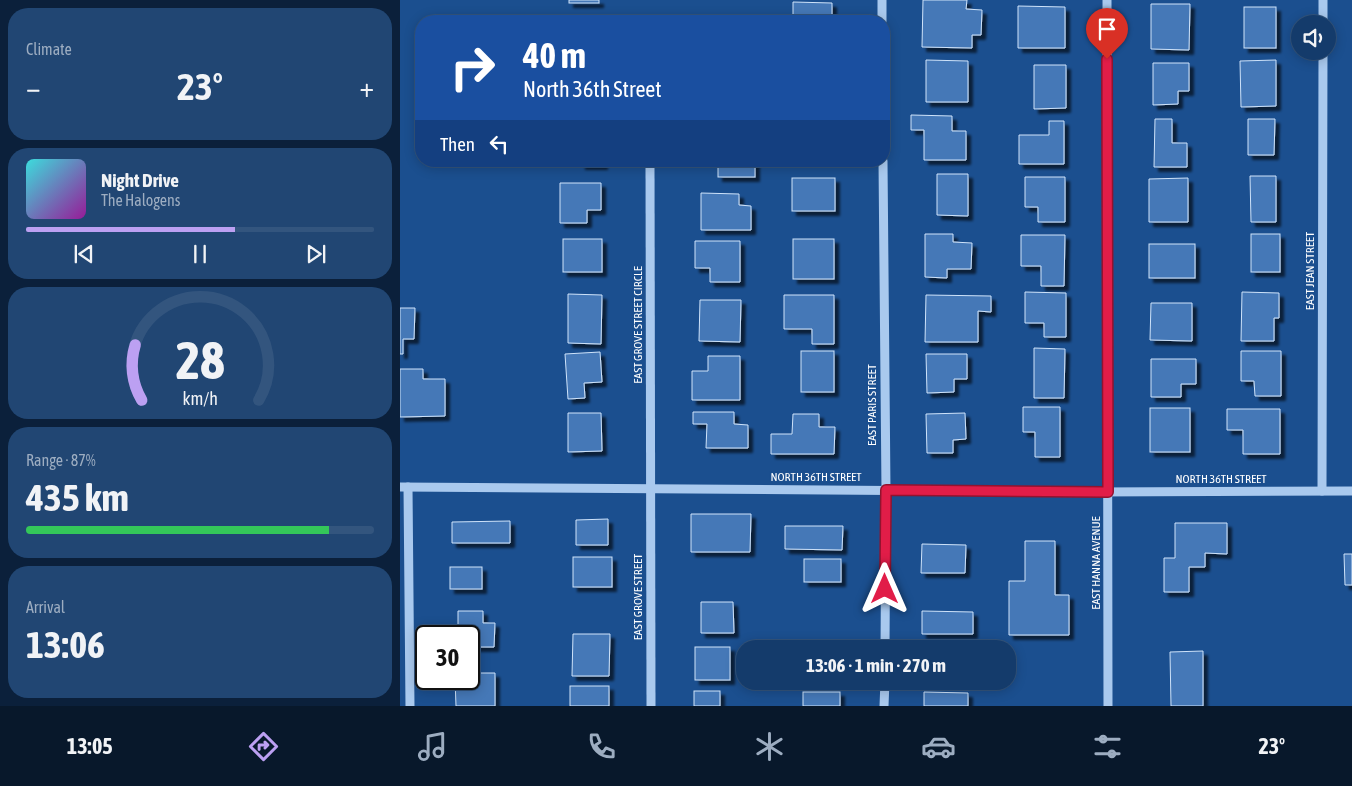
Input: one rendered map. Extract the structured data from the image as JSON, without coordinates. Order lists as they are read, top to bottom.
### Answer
{
  "streets": {
    "street": [
      "EAST JEAN STREET",
      "EAST GROVE STREET CIRCLE",
      "EAST PARIS STREET",
      "NORTH 36TH STREET",
      "EAST HANNA AVENUE",
      "EAST GROVE STREET"
    ]
  },
  "crossings": [
    ["EAST JEAN STREET", "NORTH 36TH STREET"],
    ["EAST GROVE STREET CIRCLE", "NORTH 36TH STREET"],
    ["EAST GROVE STREET CIRCLE", "EAST GROVE STREET"],
    ["EAST PARIS STREET", "NORTH 36TH STREET"],
    ["NORTH 36TH STREET", "EAST HANNA AVENUE"],
    ["NORTH 36TH STREET", "EAST GROVE STREET"]
  ],
  "page": {
    "tile": [
      "Climate",
      ["Range · 87%", "435 km"],
      ["Arrival", "13:06"]
    ],
    "turn": ["40 m", "North 36th Street"],
    "heat": ["−", "23°", "+"],
    "then": "Then",
    "song": ["Night Drive", "The Halogens"],
    "limit": "30",
    "trip": "13:06 · 1 min · 270 m",
    "tabs": ["13:05", "23°"],
    "gauge": ["28", "km/h"]
  }
}
